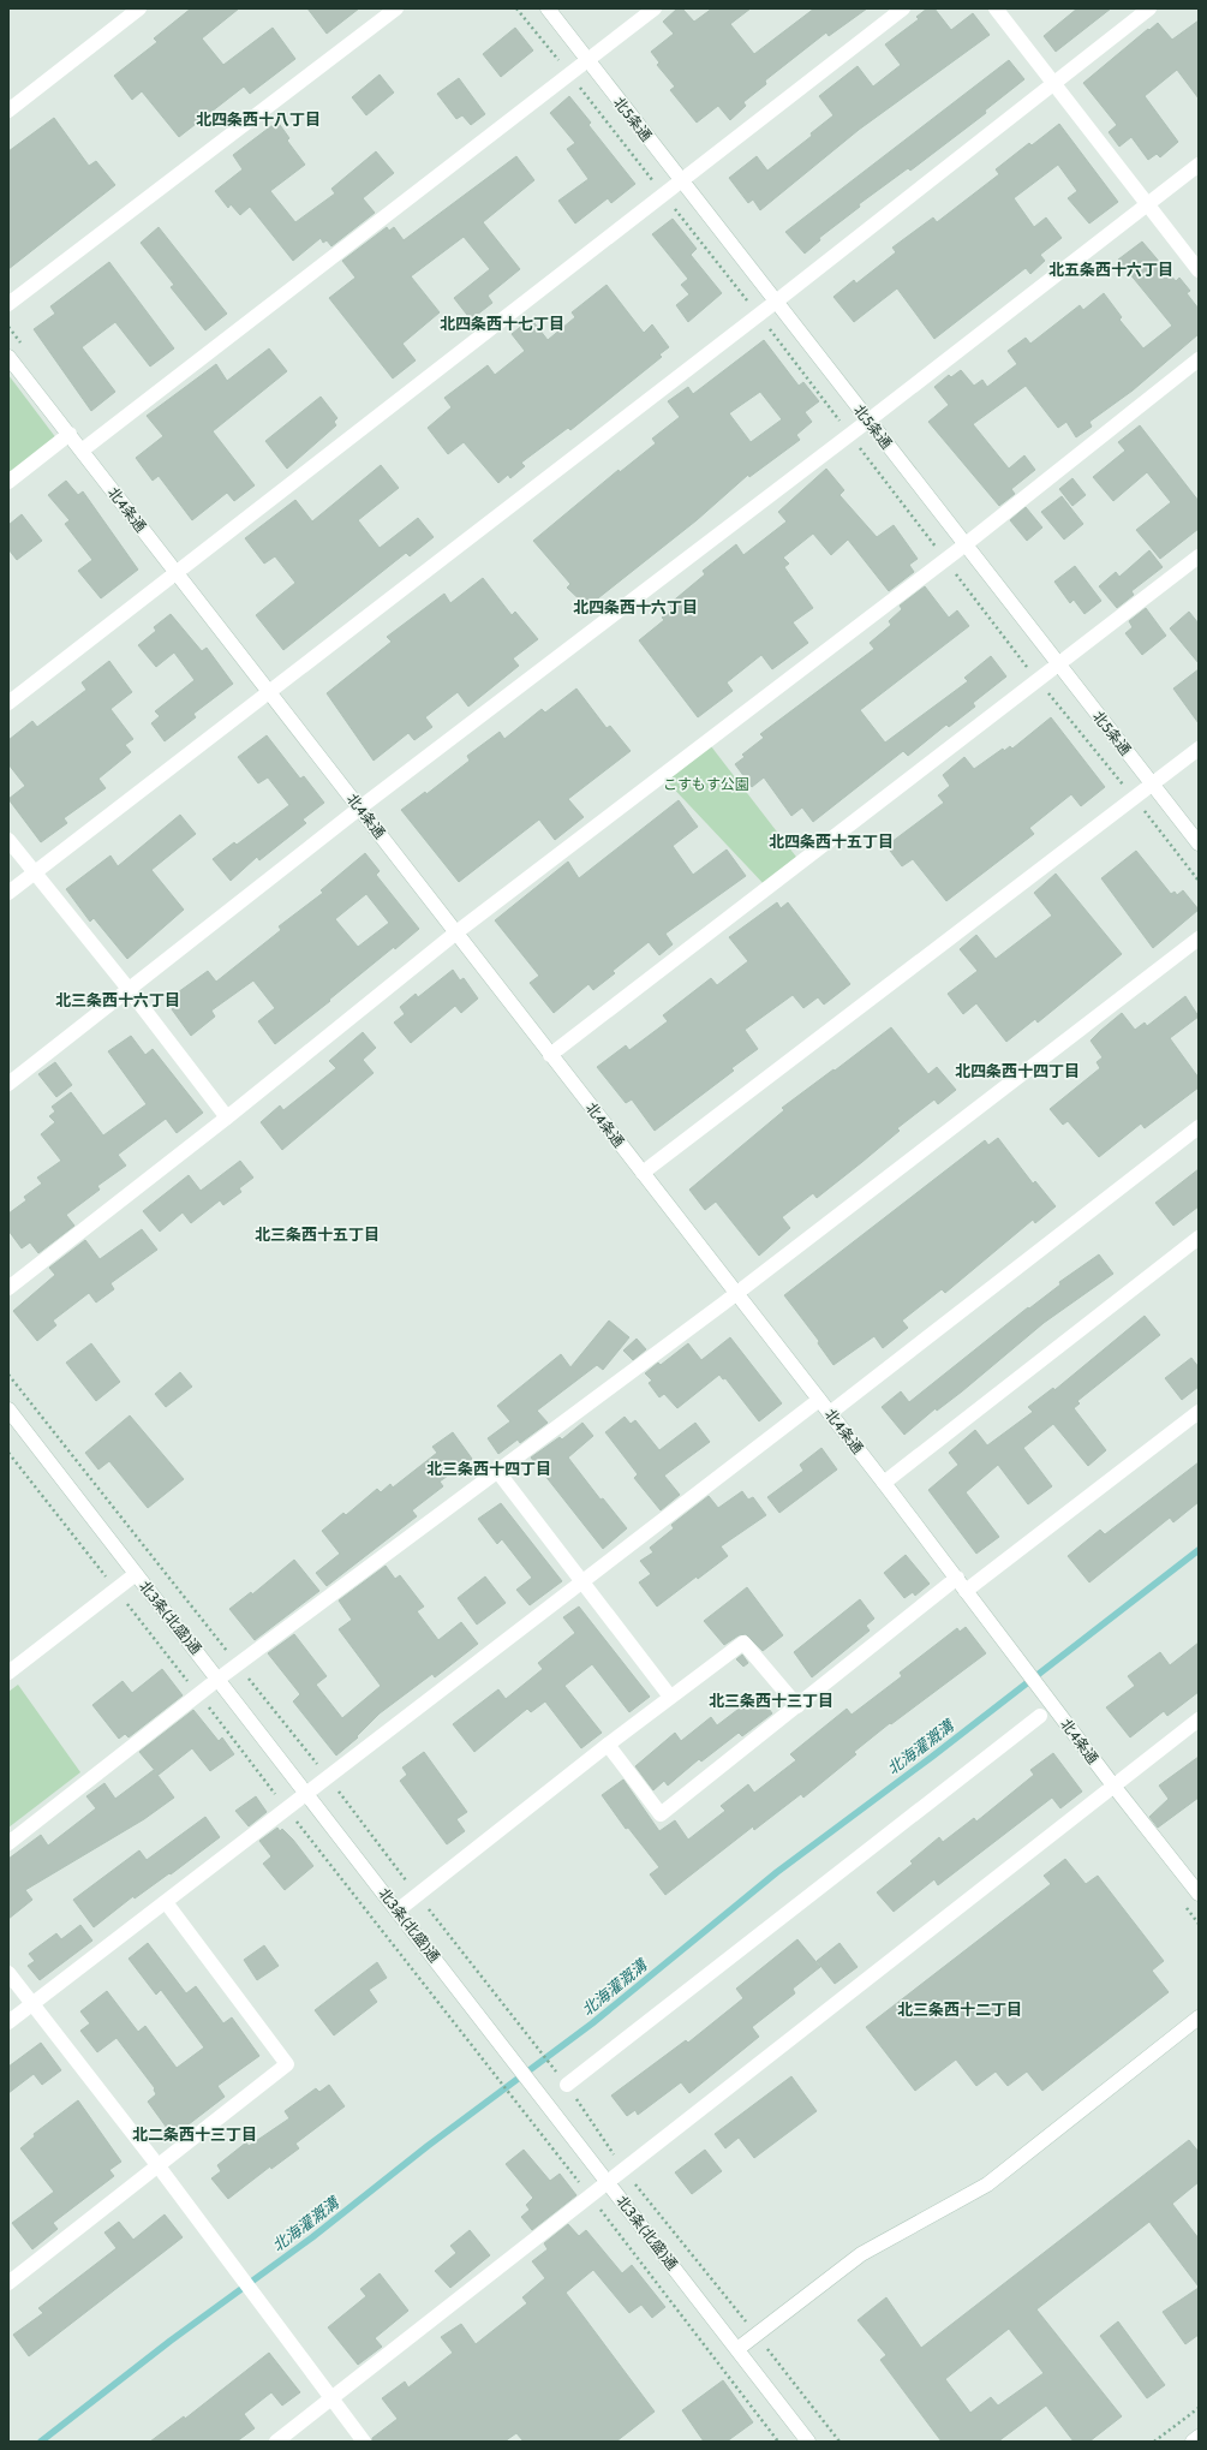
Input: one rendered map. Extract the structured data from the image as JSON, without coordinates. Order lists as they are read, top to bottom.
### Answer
{
  "streets": {
    "street": ["北5条通", "北4条通", "北3条(北盛)通"]
  },
  "districts": [
    "北四条西十八丁目",
    "北五条西十六丁目",
    "北四条西十七丁目",
    "北四条西十六丁目",
    "北四条西十五丁目",
    "北三条西十六丁目",
    "北四条西十四丁目",
    "北三条西十五丁目",
    "北三条西十四丁目",
    "北三条西十三丁目",
    "北三条西十二丁目",
    "北二条西十三丁目"
  ],
  "water": ["北海灌漑溝"],
  "parks": ["こすもす公園"]
}
